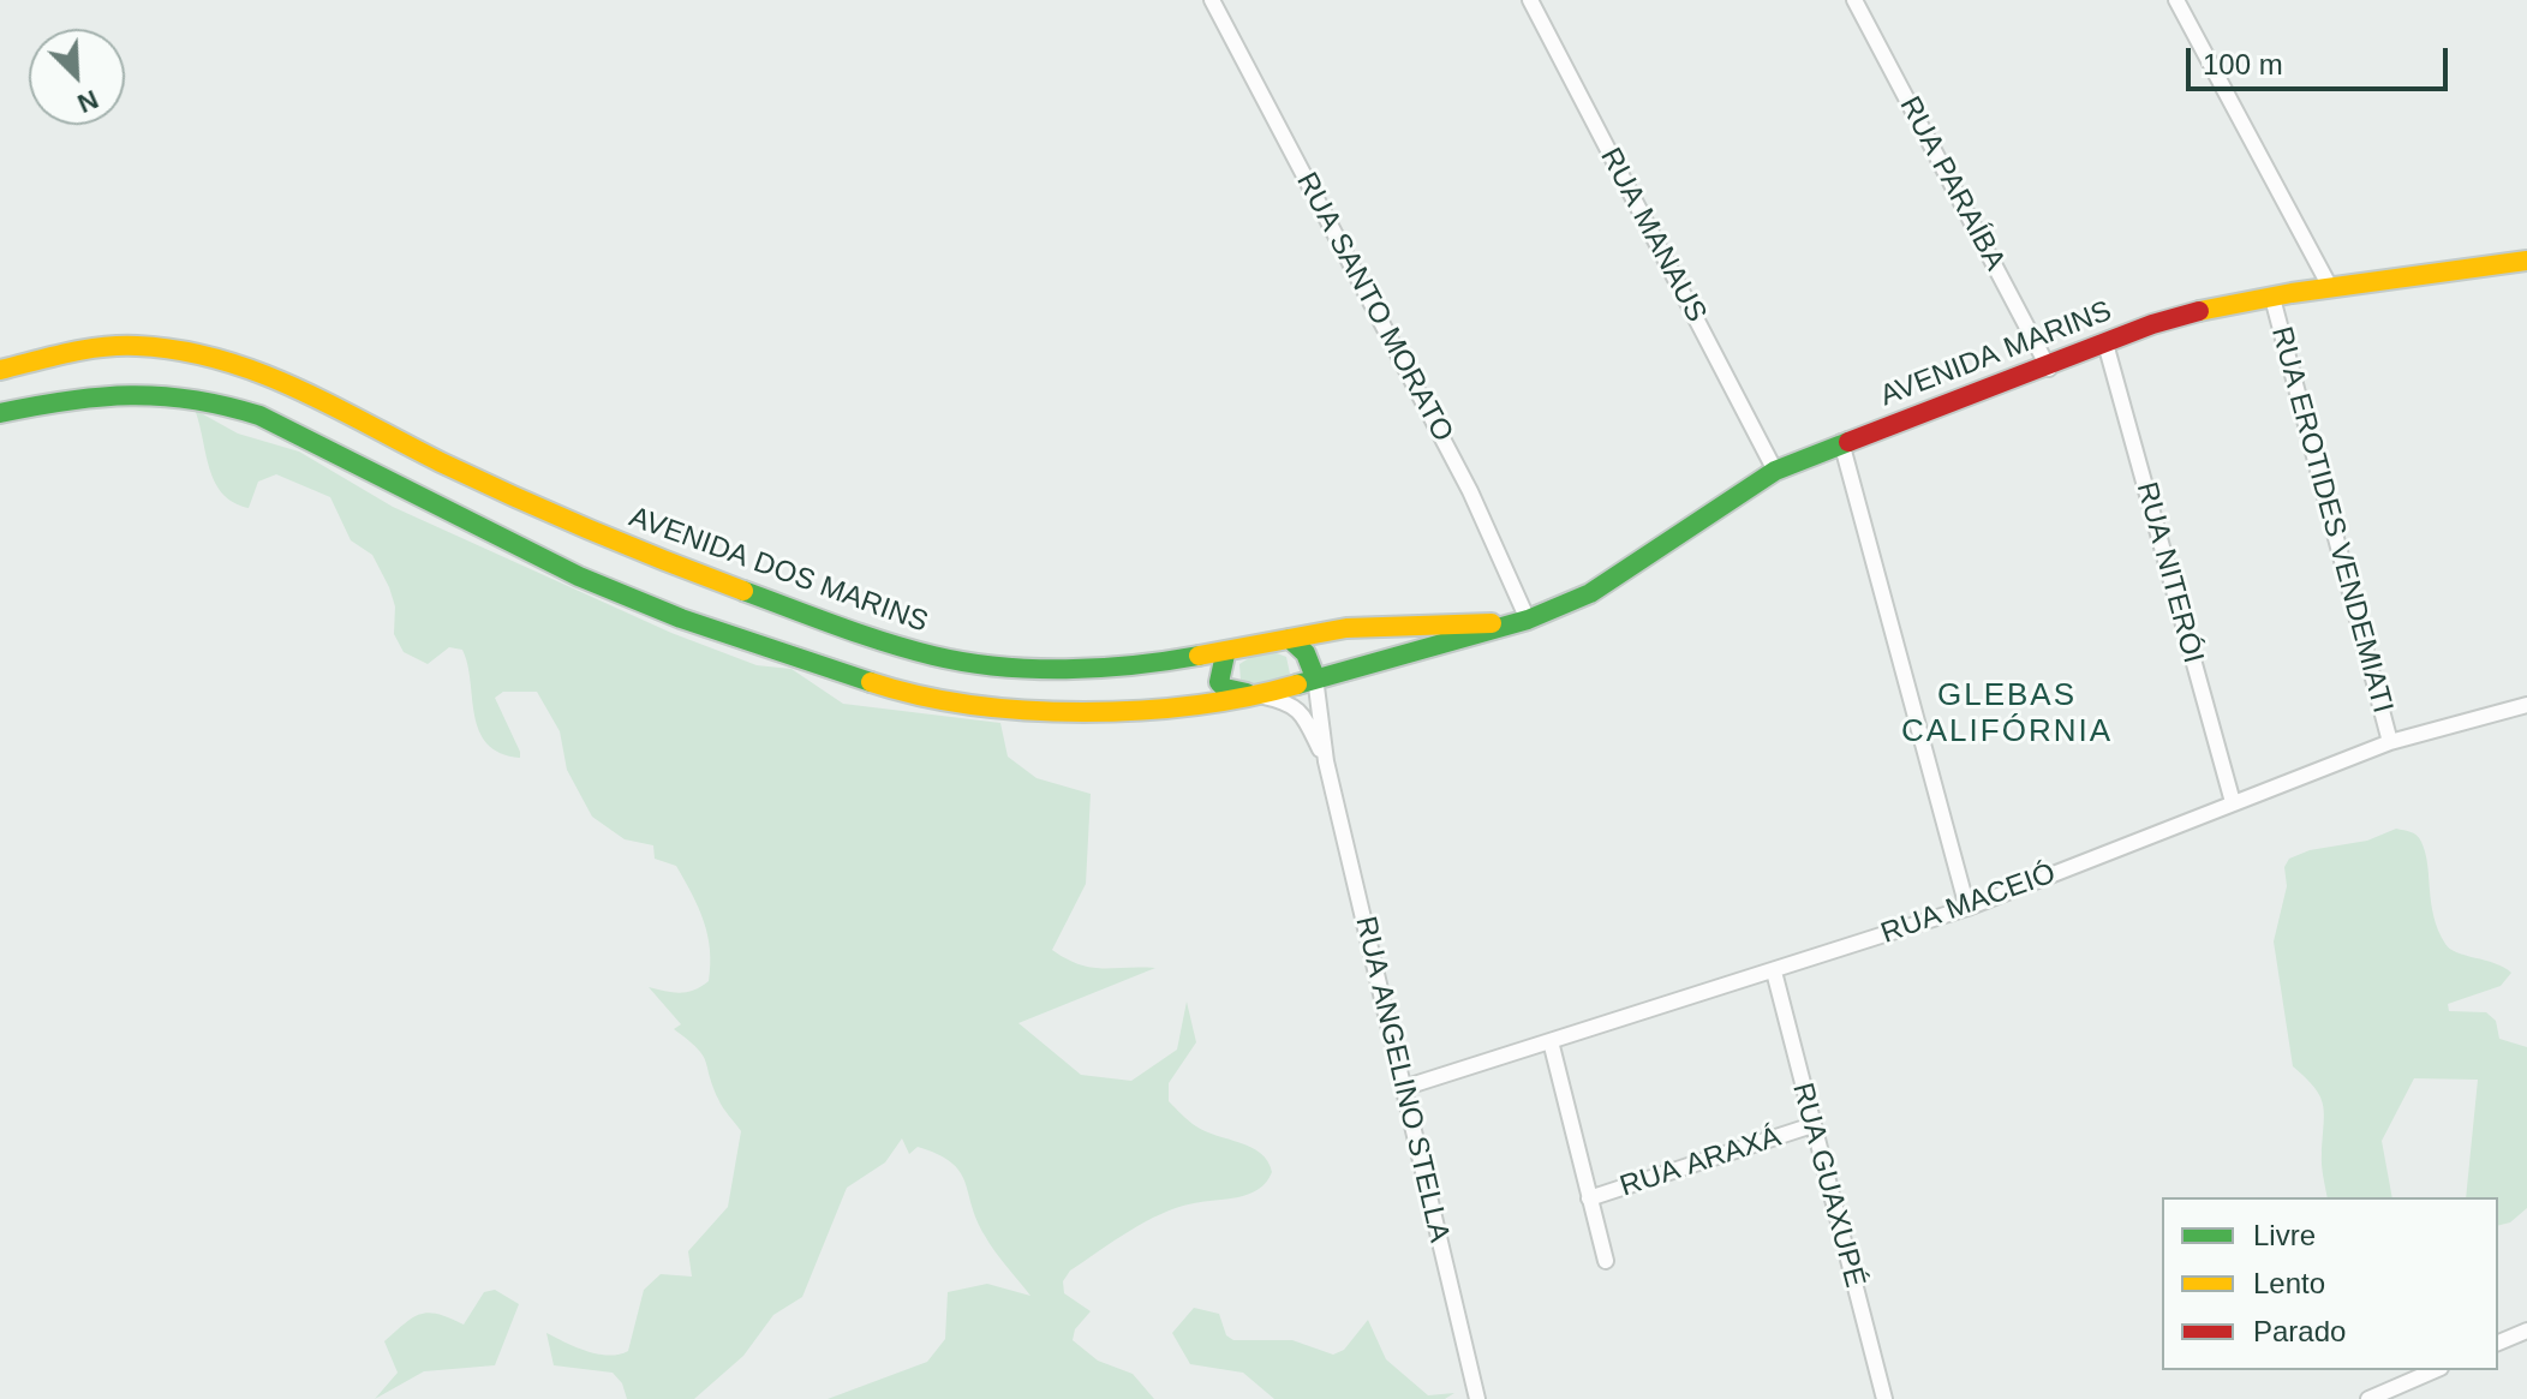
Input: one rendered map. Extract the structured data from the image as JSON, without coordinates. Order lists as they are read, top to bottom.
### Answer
{
  "streets": {
    "street": [
      "RUA PARAÍBA",
      "RUA MANAUS",
      "RUA SANTO MORATO",
      "AVENIDA MARINS",
      "RUA EROTIDES VENDEMIATI",
      "AVENIDA DOS MARINS",
      "RUA NITERÓI",
      "RUA MACEIÓ",
      "RUA ANGELINO STELLA",
      "RUA ARAXÁ",
      "RUA GUAXUPÉ"
    ]
  },
  "crossings": [
    ["RUA PARAÍBA", "AVENIDA MARINS"],
    ["RUA MANAUS", "AVENIDA MARINS"],
    ["RUA SANTO MORATO", "AVENIDA MARINS"],
    ["RUA SANTO MORATO", "AVENIDA DOS MARINS"],
    ["AVENIDA MARINS", "RUA EROTIDES VENDEMIATI"],
    ["AVENIDA MARINS", "AVENIDA DOS MARINS"],
    ["AVENIDA MARINS", "RUA NITERÓI"],
    ["RUA EROTIDES VENDEMIATI", "RUA MACEIÓ"],
    ["RUA NITERÓI", "RUA MACEIÓ"],
    ["RUA MACEIÓ", "RUA ANGELINO STELLA"],
    ["RUA MACEIÓ", "RUA GUAXUPÉ"],
    ["RUA ARAXÁ", "RUA GUAXUPÉ"]
  ],
  "districts": ["GLEBAS CALIFÓRNIA"],
  "legend": ["Livre", "Lento", "Parado"],
  "scale_bar": "100 m",
  "north": "bottom right"
}
